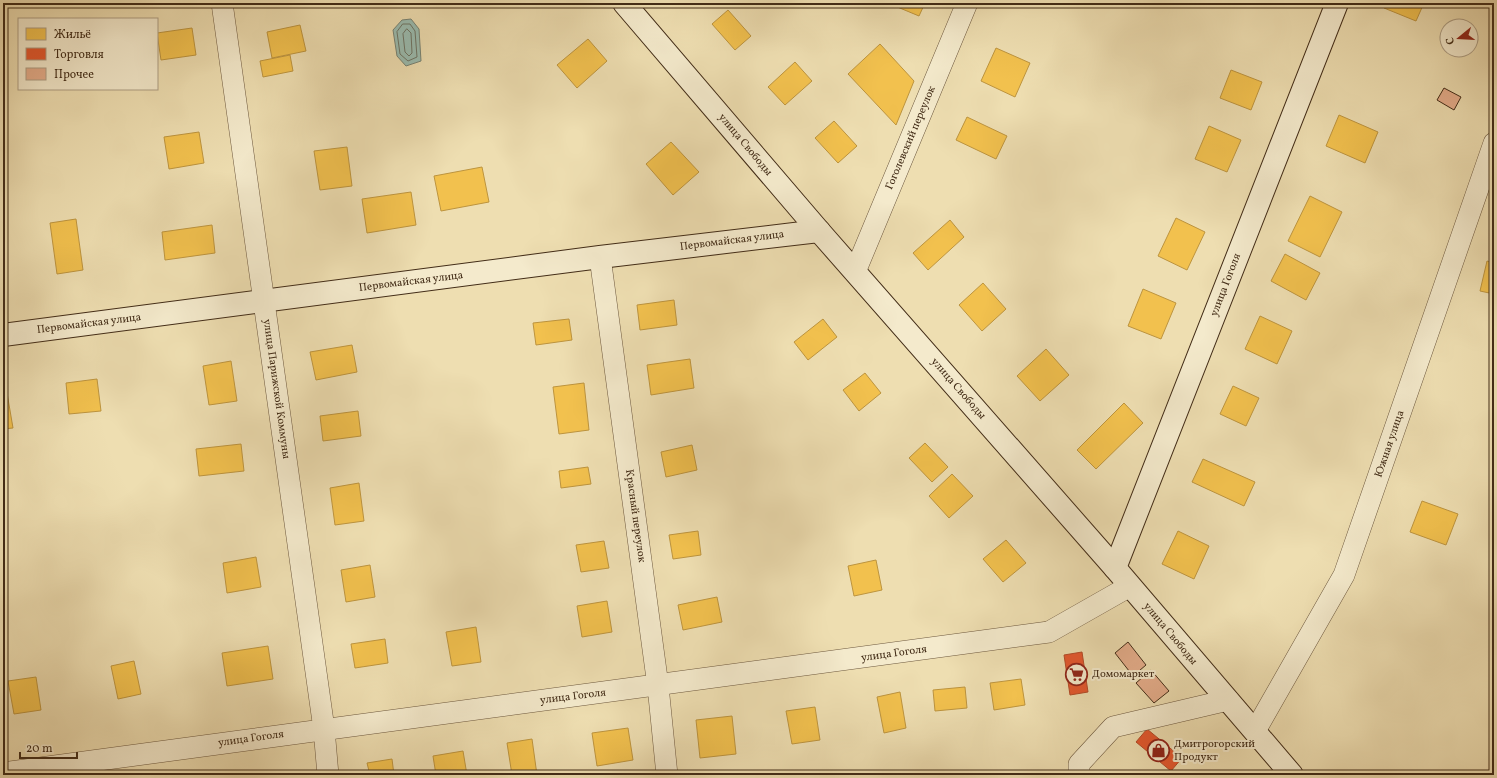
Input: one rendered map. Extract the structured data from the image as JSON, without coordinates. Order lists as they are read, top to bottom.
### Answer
{
  "streets": {
    "street": [
      "Гоголевский переулок",
      "улица Свободы",
      "Первомайская улица",
      "улица Гоголя",
      "улица Парижской Коммуны",
      "Южная улица",
      "Красный переулок"
    ]
  },
  "crossings": [
    ["Гоголевский переулок", "улица Свободы"],
    ["улица Свободы", "Первомайская улица"],
    ["улица Свободы", "улица Гоголя"],
    ["улица Свободы", "Южная улица"],
    ["Первомайская улица", "улица Парижской Коммуны"],
    ["Первомайская улица", "Красный переулок"],
    ["улица Гоголя", "улица Парижской Коммуны"],
    ["улица Гоголя", "Красный переулок"]
  ],
  "places": {
    "supermarket": ["Домомаркет"],
    "shop": ["Дмитрогорский Продукт"]
  },
  "legend": ["Жильё", "Торговля", "Прочее"],
  "scale_bar": "20 m",
  "north": "left"
}
